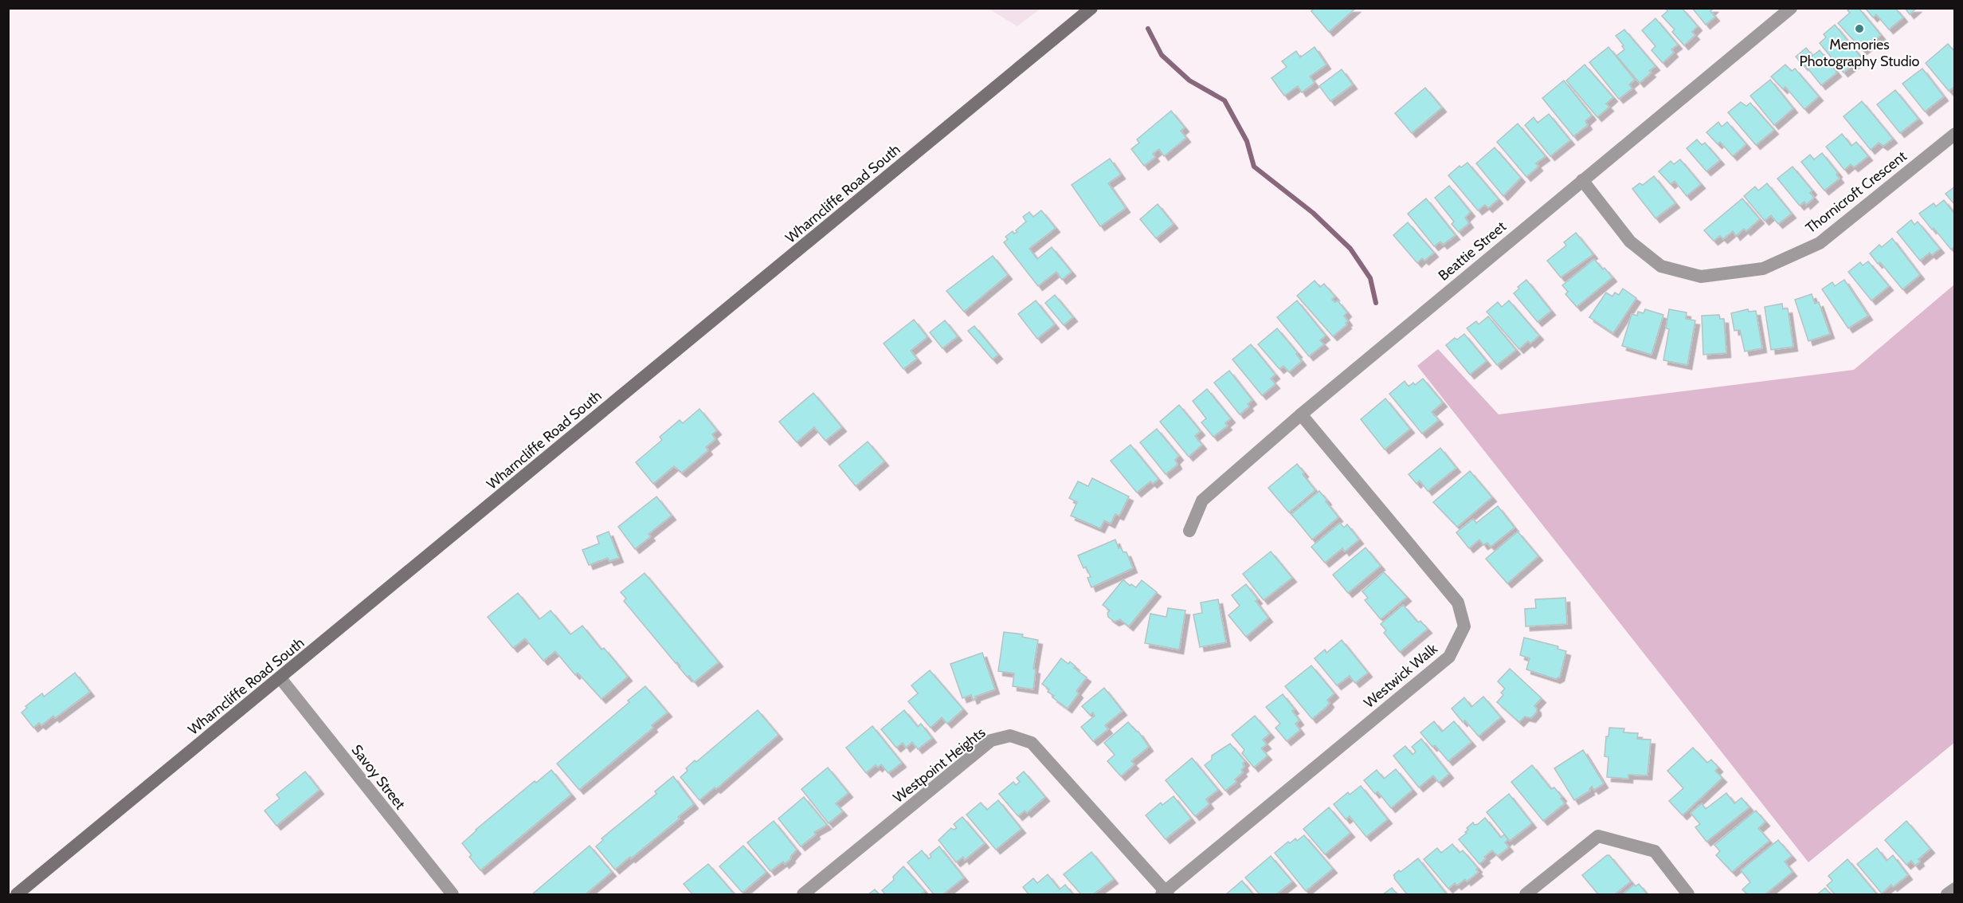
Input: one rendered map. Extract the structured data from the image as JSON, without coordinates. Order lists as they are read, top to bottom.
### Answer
{
  "streets": {
    "main road": ["Wharncliffe Road South"],
    "street": [
      "Thornicroft Crescent",
      "Beattie Street",
      "Westwick Walk",
      "Westpoint Heights",
      "Savoy Street"
    ]
  },
  "crossings": [
    ["Thornicroft Crescent", "Beattie Street"],
    ["Wharncliffe Road South", "Savoy Street"],
    ["Beattie Street", "Westwick Walk"],
    ["Westwick Walk", "Westpoint Heights"]
  ],
  "places": ["Memories Photography Studio"]
}
